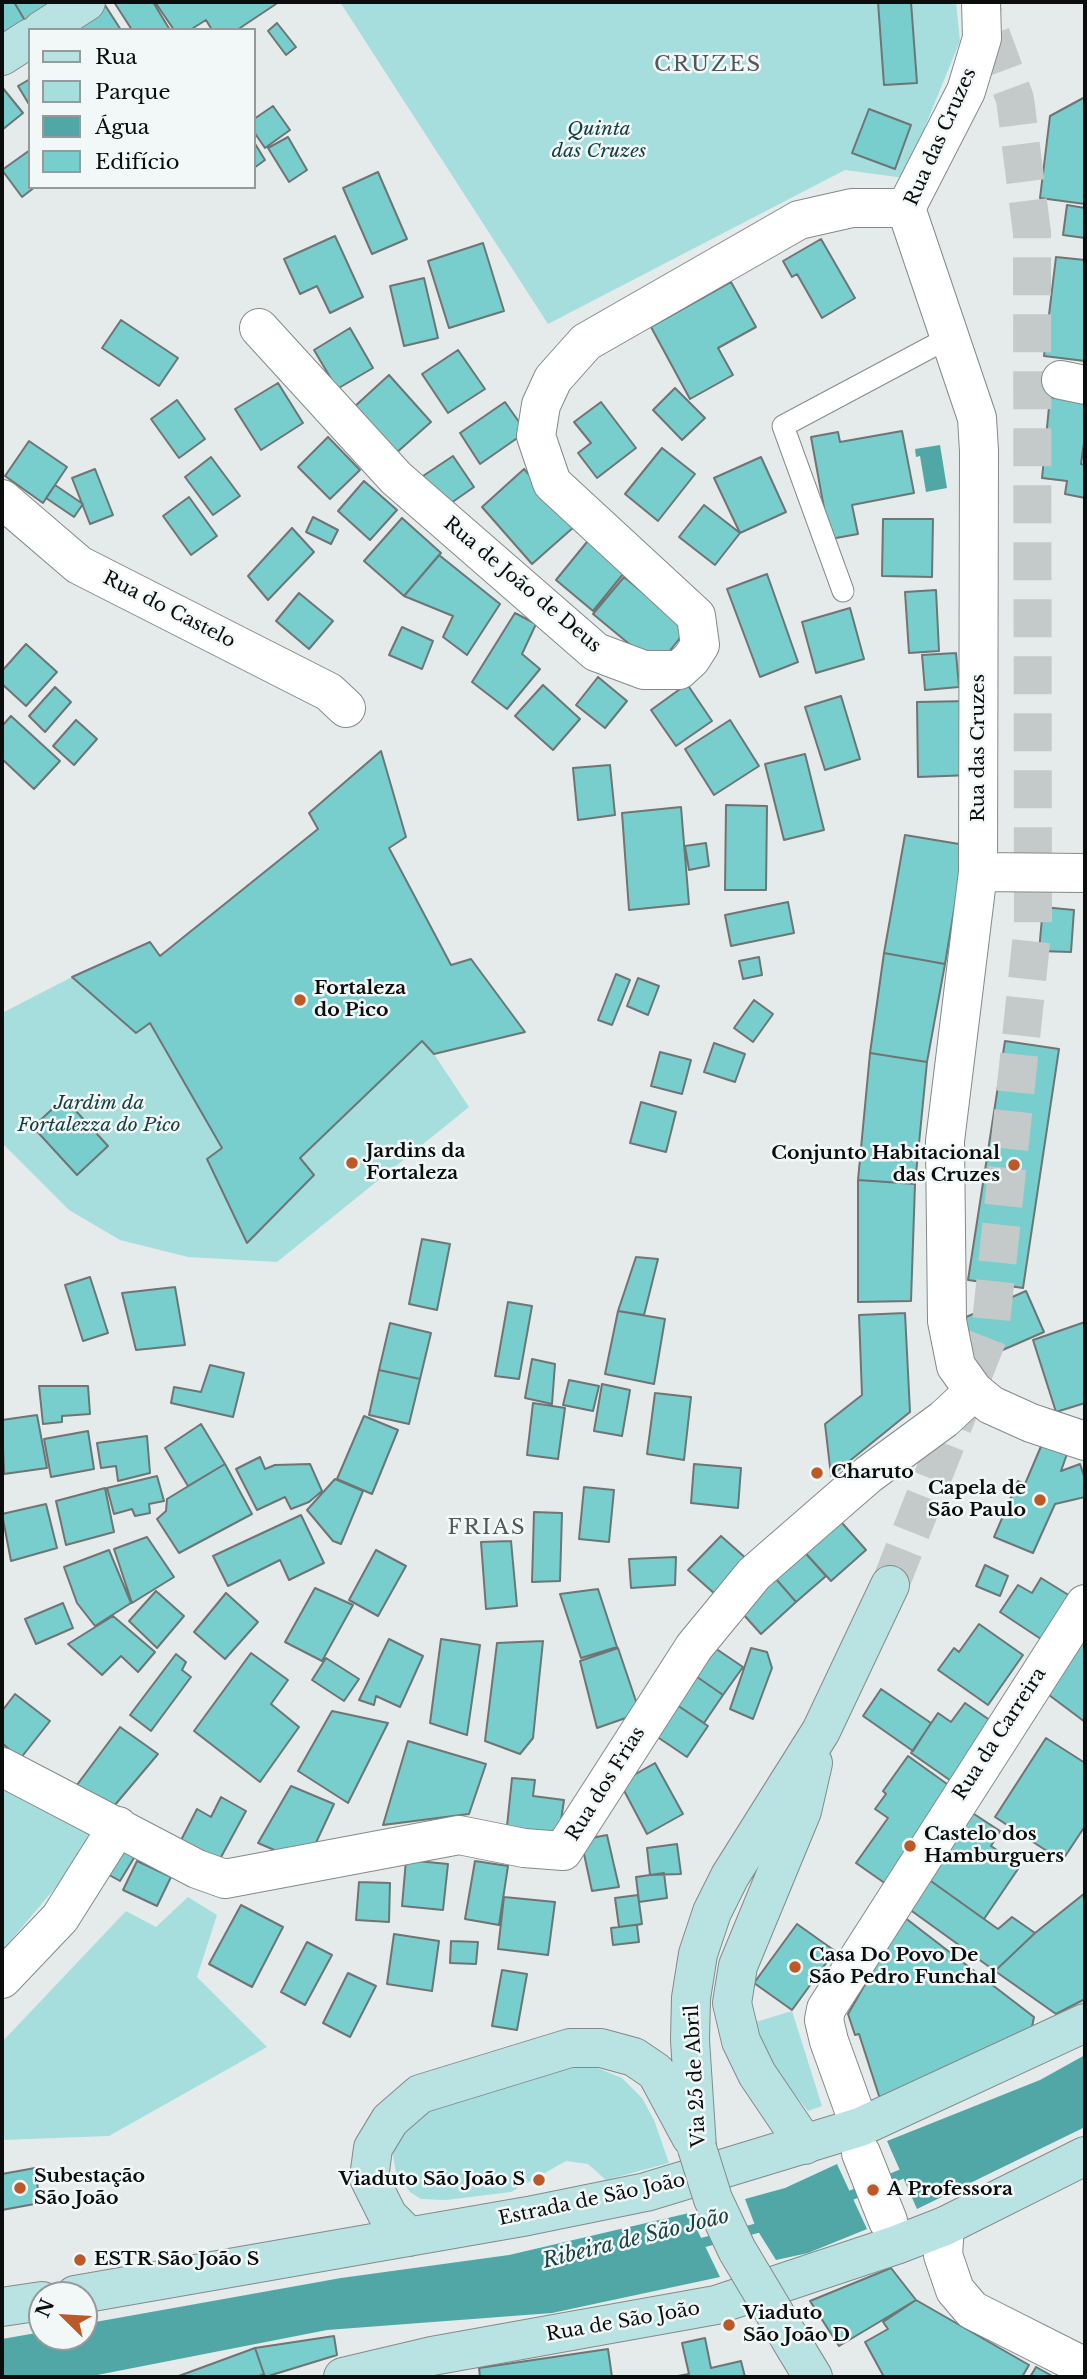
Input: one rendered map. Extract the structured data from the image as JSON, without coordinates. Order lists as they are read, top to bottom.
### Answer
{
  "streets": {
    "main road": ["Via 25 de Abril", "Estrada de São João", "Rua de São João"],
    "street": [
      "Rua das Cruzes",
      "Rua de João de Deus",
      "Rua do Castelo",
      "Rua da Carreira",
      "Rua dos Frias"
    ]
  },
  "crossings": [
    ["Rua das Cruzes", "Rua de João de Deus"],
    ["Rua das Cruzes", "Rua dos Frias"],
    ["Rua da Carreira", "Estrada de São João"],
    ["Rua da Carreira", "Rua de São João"]
  ],
  "districts": ["CRUZES", "FRIAS"],
  "water": ["Ribeira de São João"],
  "parks": ["Quinta das Cruzes", "Jardim da Fortalezza do Pico"],
  "places": [
    "Fortaleza do Pico",
    "Jardins da Fortaleza",
    "Conjunto Habitacional das Cruzes",
    "Charuto",
    "Capela de São Paulo",
    "Castelo dos Hamburguers",
    "Casa Do Povo De São Pedro Funchal",
    "Viaduto São João S",
    "Subestação São João",
    "A Professora",
    "ESTR São João S",
    "Viaduto São João D"
  ],
  "legend": [
    "Rua",
    "Parque",
    "Água",
    "Edifício"
  ],
  "north": "top left"
}
